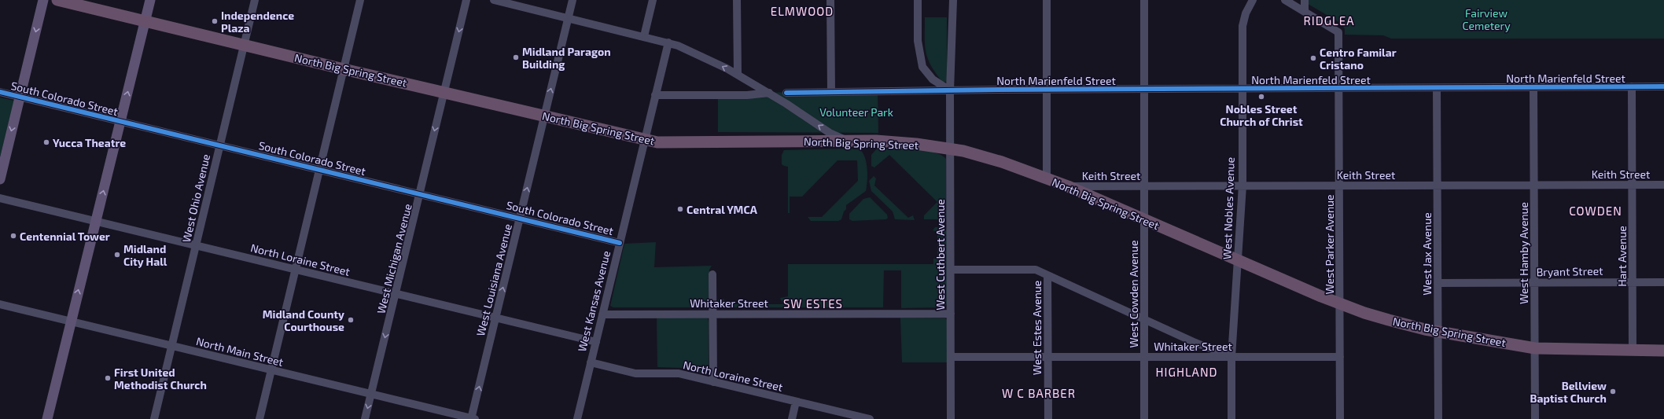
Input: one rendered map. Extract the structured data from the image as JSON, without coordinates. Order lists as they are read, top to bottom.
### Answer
{
  "streets": {
    "highway": ["North Big Spring Street"],
    "street": [
      "North Marienfeld Street",
      "South Colorado Street",
      "Keith Street",
      "West Ohio Avenue",
      "West Nobles Avenue",
      "West Parker Avenue",
      "West Hamby Avenue",
      "West Jax Avenue",
      "West Cuthbert Avenue",
      "Hart Avenue",
      "West Michigan Avenue",
      "North Loraine Street",
      "Bryant Street",
      "West Louisiana Avenue",
      "West Cowden Avenue",
      "West Kansas Avenue",
      "Whitaker Street",
      "West Estes Avenue",
      "North Main Street"
    ]
  },
  "crossings": [
    ["North Big Spring Street", "Keith Street"],
    ["North Big Spring Street", "West Ohio Avenue"],
    ["North Big Spring Street", "West Nobles Avenue"],
    ["North Big Spring Street", "West Parker Avenue"],
    ["North Big Spring Street", "West Hamby Avenue"],
    ["North Big Spring Street", "West Jax Avenue"],
    ["North Big Spring Street", "West Cuthbert Avenue"],
    ["North Big Spring Street", "Hart Avenue"],
    ["North Big Spring Street", "West Michigan Avenue"],
    ["North Big Spring Street", "West Louisiana Avenue"],
    ["North Big Spring Street", "West Cowden Avenue"],
    ["North Big Spring Street", "West Kansas Avenue"],
    ["North Marienfeld Street", "West Nobles Avenue"],
    ["North Marienfeld Street", "West Parker Avenue"],
    ["North Marienfeld Street", "West Hamby Avenue"],
    ["North Marienfeld Street", "West Jax Avenue"],
    ["North Marienfeld Street", "West Cuthbert Avenue"],
    ["North Marienfeld Street", "Hart Avenue"],
    ["North Marienfeld Street", "West Cowden Avenue"],
    ["South Colorado Street", "West Ohio Avenue"],
    ["South Colorado Street", "West Michigan Avenue"],
    ["South Colorado Street", "West Louisiana Avenue"],
    ["South Colorado Street", "West Kansas Avenue"],
    ["Keith Street", "West Nobles Avenue"],
    ["Keith Street", "West Parker Avenue"],
    ["Keith Street", "West Hamby Avenue"],
    ["Keith Street", "West Jax Avenue"],
    ["Keith Street", "Hart Avenue"],
    ["Keith Street", "West Cowden Avenue"],
    ["West Ohio Avenue", "North Loraine Street"],
    ["West Ohio Avenue", "North Main Street"],
    ["West Nobles Avenue", "Whitaker Street"],
    ["West Parker Avenue", "Whitaker Street"],
    ["West Hamby Avenue", "Bryant Street"],
    ["West Jax Avenue", "Bryant Street"],
    ["West Cuthbert Avenue", "Whitaker Street"],
    ["Hart Avenue", "Bryant Street"],
    ["West Michigan Avenue", "North Loraine Street"],
    ["West Michigan Avenue", "North Main Street"],
    ["North Loraine Street", "West Louisiana Avenue"],
    ["North Loraine Street", "West Kansas Avenue"],
    ["West Louisiana Avenue", "North Main Street"],
    ["West Cowden Avenue", "Whitaker Street"],
    ["West Kansas Avenue", "Whitaker Street"],
    ["Whitaker Street", "West Estes Avenue"]
  ],
  "one_way": ["West Michigan Avenue", "West Louisiana Avenue"],
  "districts": [
    "ELMWOOD",
    "RIDGLEA",
    "COWDEN",
    "SW ESTES",
    "HIGHLAND",
    "W C BARBER"
  ],
  "parks": ["Fairview Cemetery", "Volunteer Park"],
  "places": [
    "Independence Plaza",
    "Midland Paragon Building",
    "Centro Familar Cristano",
    "Nobles Street Church of Christ",
    "Yucca Theatre",
    "Central YMCA",
    "Centennial Tower",
    "Midland City Hall",
    "Midland County Courthouse",
    "First United Methodist Church",
    "Bellview Baptist Church"
  ]
}
